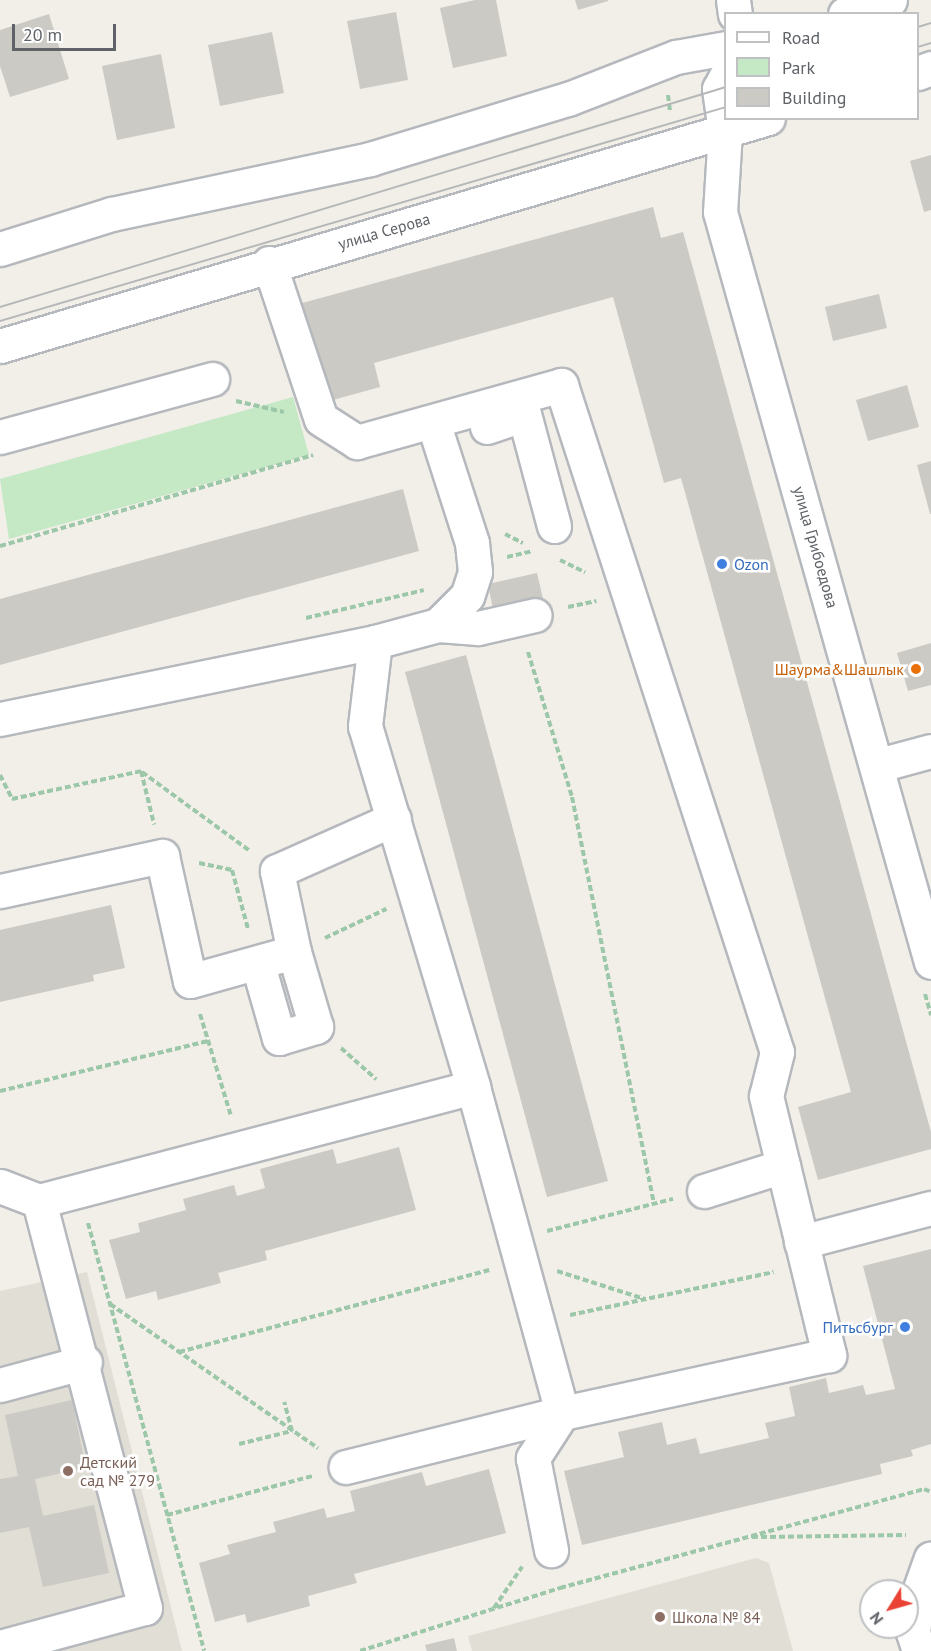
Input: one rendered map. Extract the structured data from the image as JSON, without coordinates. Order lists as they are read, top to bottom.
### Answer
{
  "streets": {
    "street": ["улица Серова", "улица Грибоедова"]
  },
  "crossings": [
    ["улица Серова", "улица Грибоедова"]
  ],
  "places": [
    "Ozon",
    "Шаурма&Шашлык",
    "Питьсбург",
    "Детский сад № 279",
    "Школа № 84"
  ],
  "legend": ["Road", "Park", "Building"],
  "scale_bar": "20 m",
  "north": "bottom left"
}
